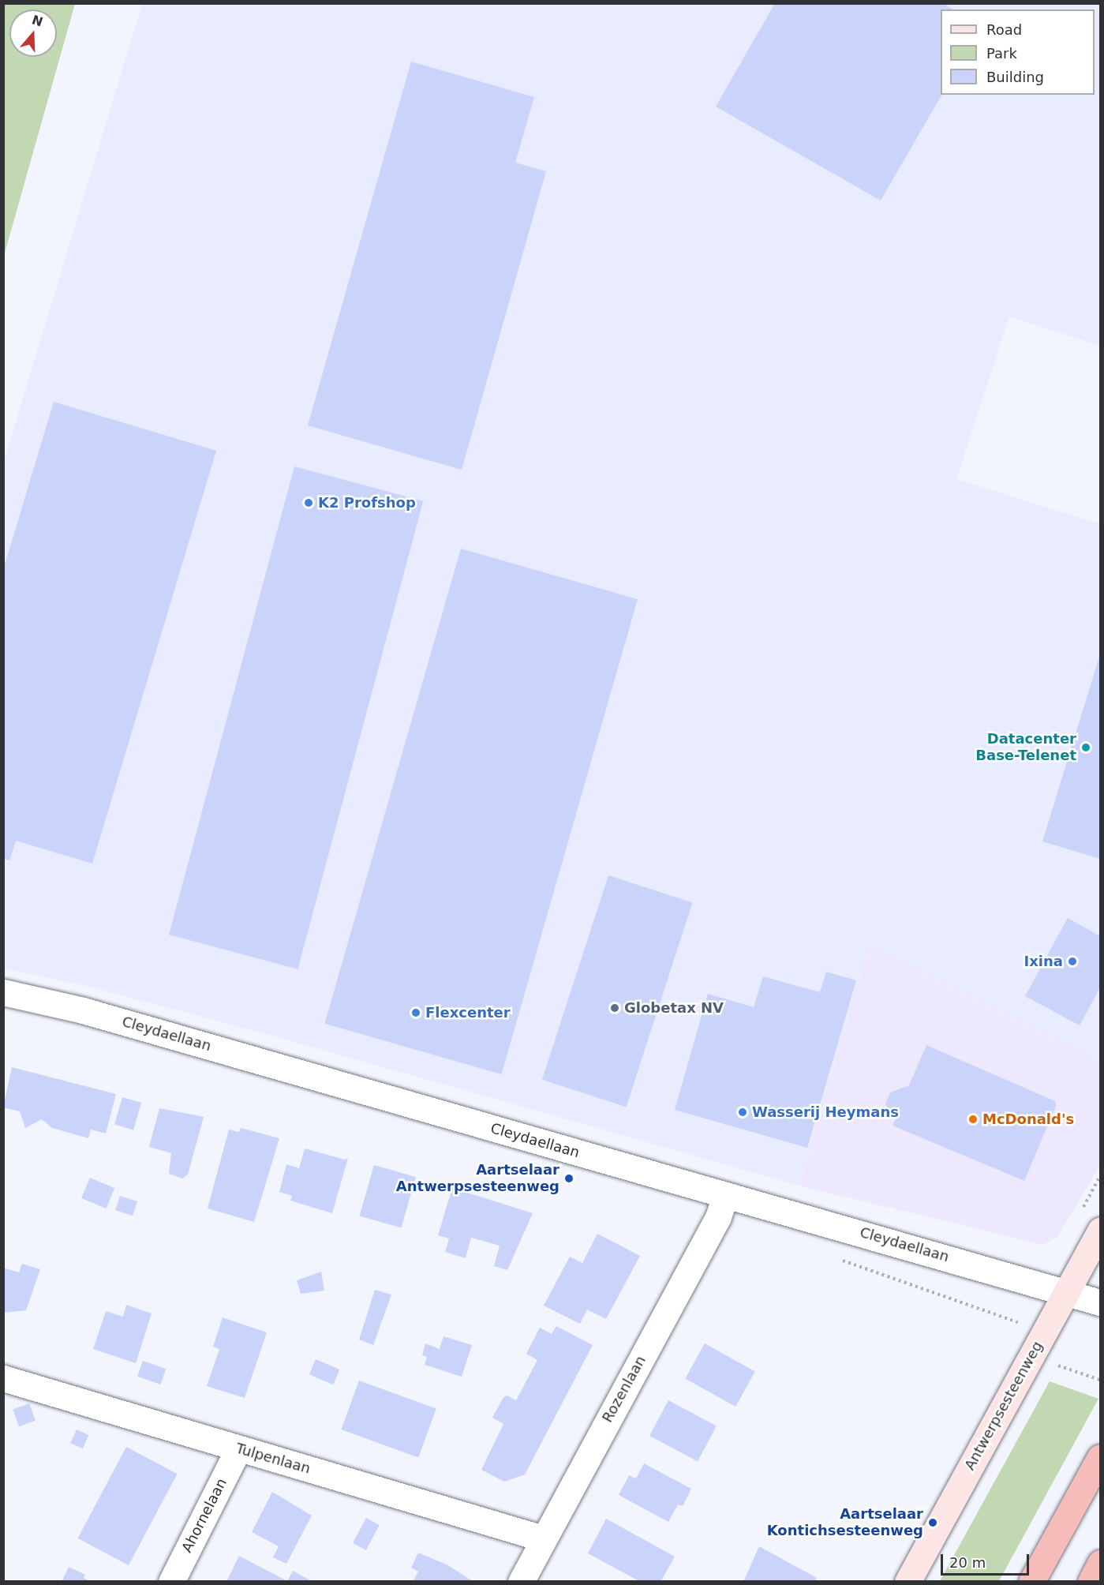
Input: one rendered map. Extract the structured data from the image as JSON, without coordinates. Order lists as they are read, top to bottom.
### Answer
{
  "streets": {
    "main road": ["Antwerpsesteenweg"],
    "street": [
      "Cleydaellaan",
      "Rozenlaan",
      "Tulpenlaan",
      "Ahornelaan"
    ]
  },
  "crossings": [
    ["Cleydaellaan", "Rozenlaan"],
    ["Cleydaellaan", "Antwerpsesteenweg"],
    ["Rozenlaan", "Tulpenlaan"],
    ["Tulpenlaan", "Ahornelaan"]
  ],
  "places": [
    "K2 Profshop",
    "Datacenter Base-Telenet",
    "Ixina",
    "Globetax NV",
    "Flexcenter",
    "Wasserij Heymans",
    "McDonald's",
    "Aartselaar Antwerpsesteenweg",
    "Aartselaar Kontichsesteenweg"
  ],
  "legend": ["Road", "Park", "Building"],
  "scale_bar": "20 m",
  "north": "top"
}
